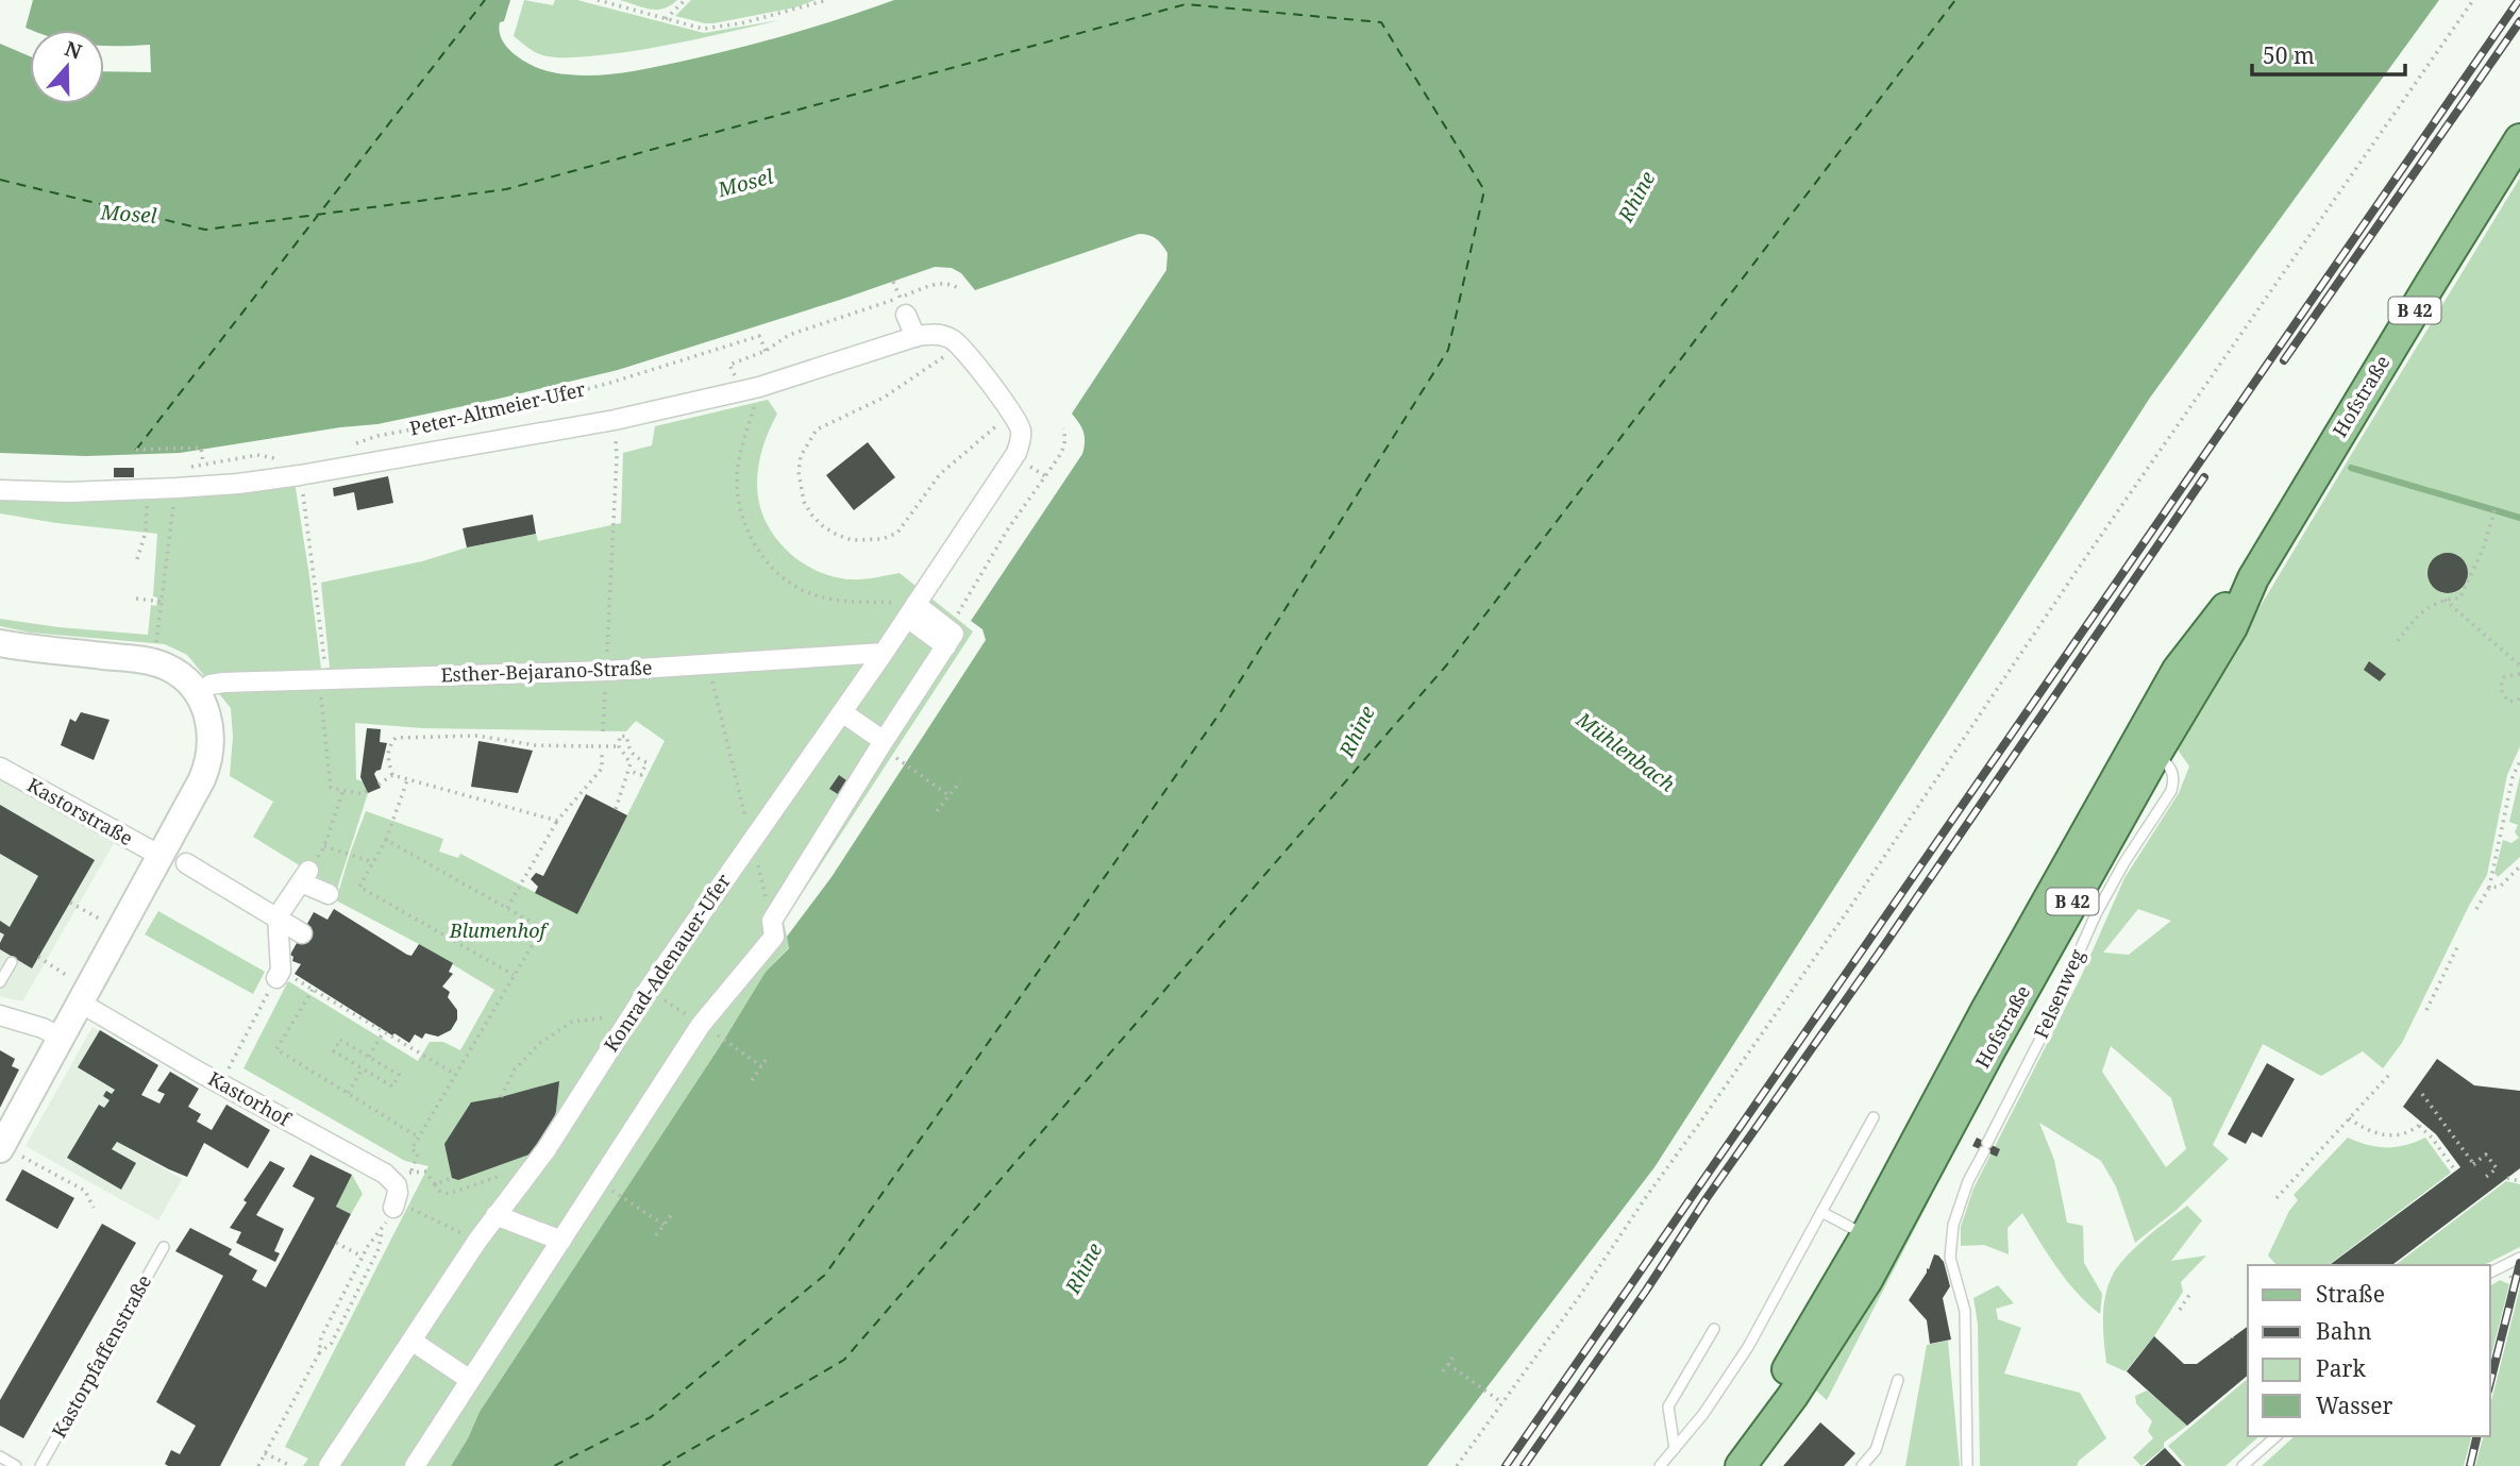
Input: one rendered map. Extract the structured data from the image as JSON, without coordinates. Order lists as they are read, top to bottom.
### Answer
{
  "streets": {
    "main road": ["B 42", "Hofstraße"],
    "street": [
      "Peter-Altmeier-Ufer",
      "Esther-Bejarano-Straße",
      "Kastorstraße",
      "Konrad-Adenauer-Ufer",
      "Kastorhof"
    ],
    "lane": ["Felsenweg", "Kastorpfaffenstraße"]
  },
  "crossings": [
    ["Hofstraße", "Felsenweg"]
  ],
  "water": ["Mosel", "Rhine", "Mühlenbach"],
  "parks": ["Blumenhof"],
  "legend": [
    "Straße",
    "Bahn",
    "Park",
    "Wasser"
  ],
  "scale_bar": "50 m",
  "north": "top"
}
